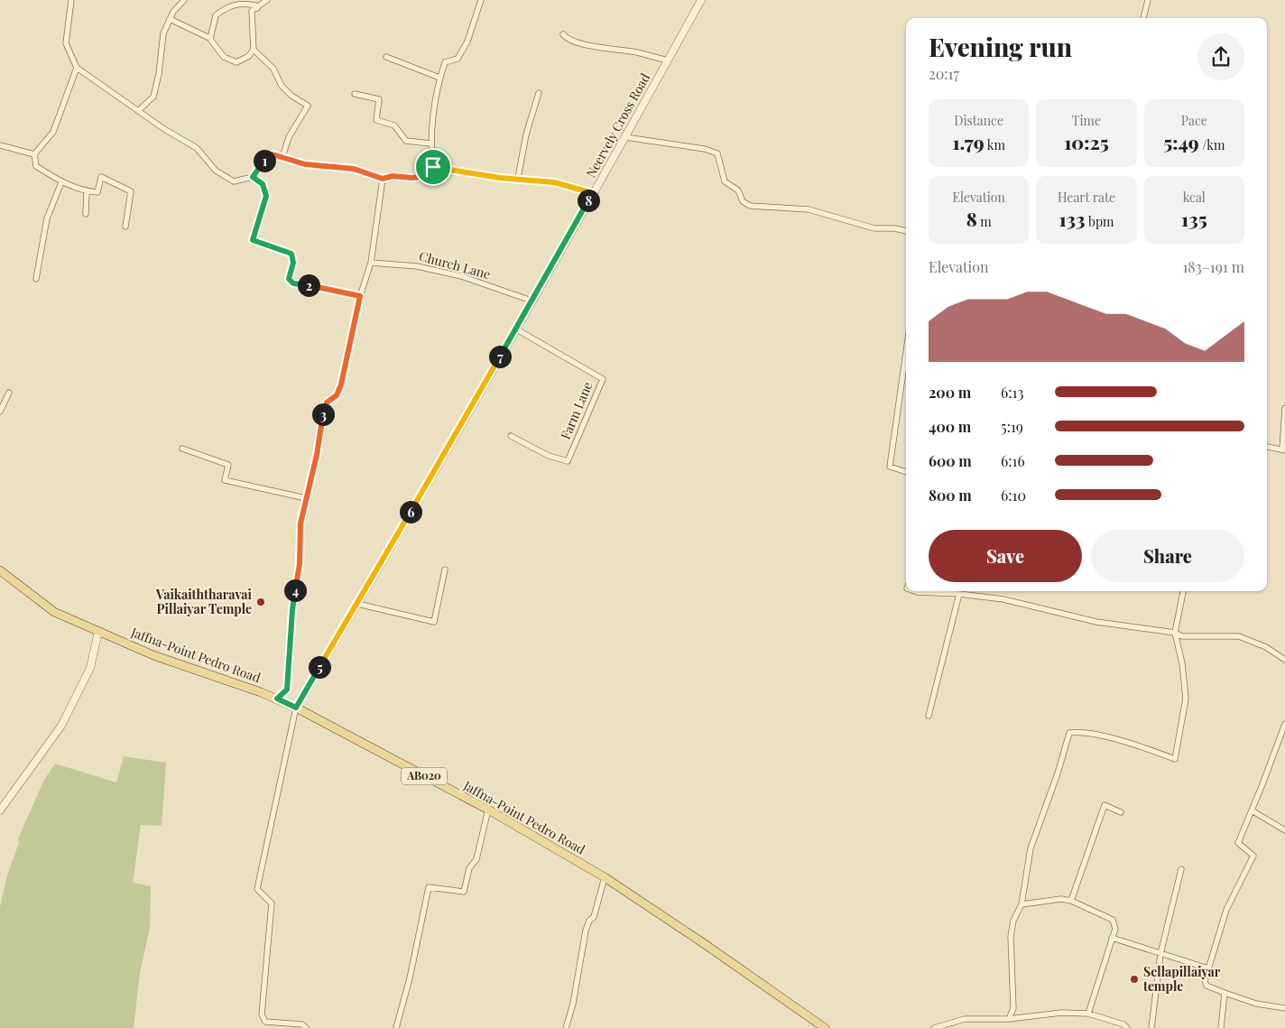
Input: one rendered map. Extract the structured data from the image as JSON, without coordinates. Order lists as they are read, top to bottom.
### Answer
{
  "streets": {
    "main road": ["Jaffna-Point Pedro Road", "AB020"],
    "street": ["Neervely Cross Road", "Church Lane", "Farm Lane"]
  },
  "crossings": [
    ["Neervely Cross Road", "Church Lane"],
    ["Neervely Cross Road", "Farm Lane"],
    ["Neervely Cross Road", "Jaffna-Point Pedro Road"]
  ],
  "places": ["Vaikaiththaravai Pillaiyar Temple", "Sellapillaiyar temple"],
  "page": {
    "heading": ["Evening run", "20:17"],
    "stats": [
      ["Distance", "1.79 km"],
      ["Time", "10:25"],
      ["Pace", "5:49 /km"],
      ["Elevation", "8 m"],
      ["Heart rate", "133 bpm"],
      ["kcal", "135"]
    ],
    "pins": [
      "1",
      "8",
      "2",
      "7",
      "3",
      "6",
      "4",
      "5"
    ],
    "chart": ["Elevation", "183–191 m"],
    "list": [
      {
        "name": "200 m",
        "note": "6:13"
      },
      {
        "name": "400 m",
        "note": "5:19"
      },
      {
        "name": "600 m",
        "note": "6:16"
      },
      {
        "name": "800 m",
        "note": "6:10"
      }
    ],
    "buttons": ["Save", "Share"]
  }
}
